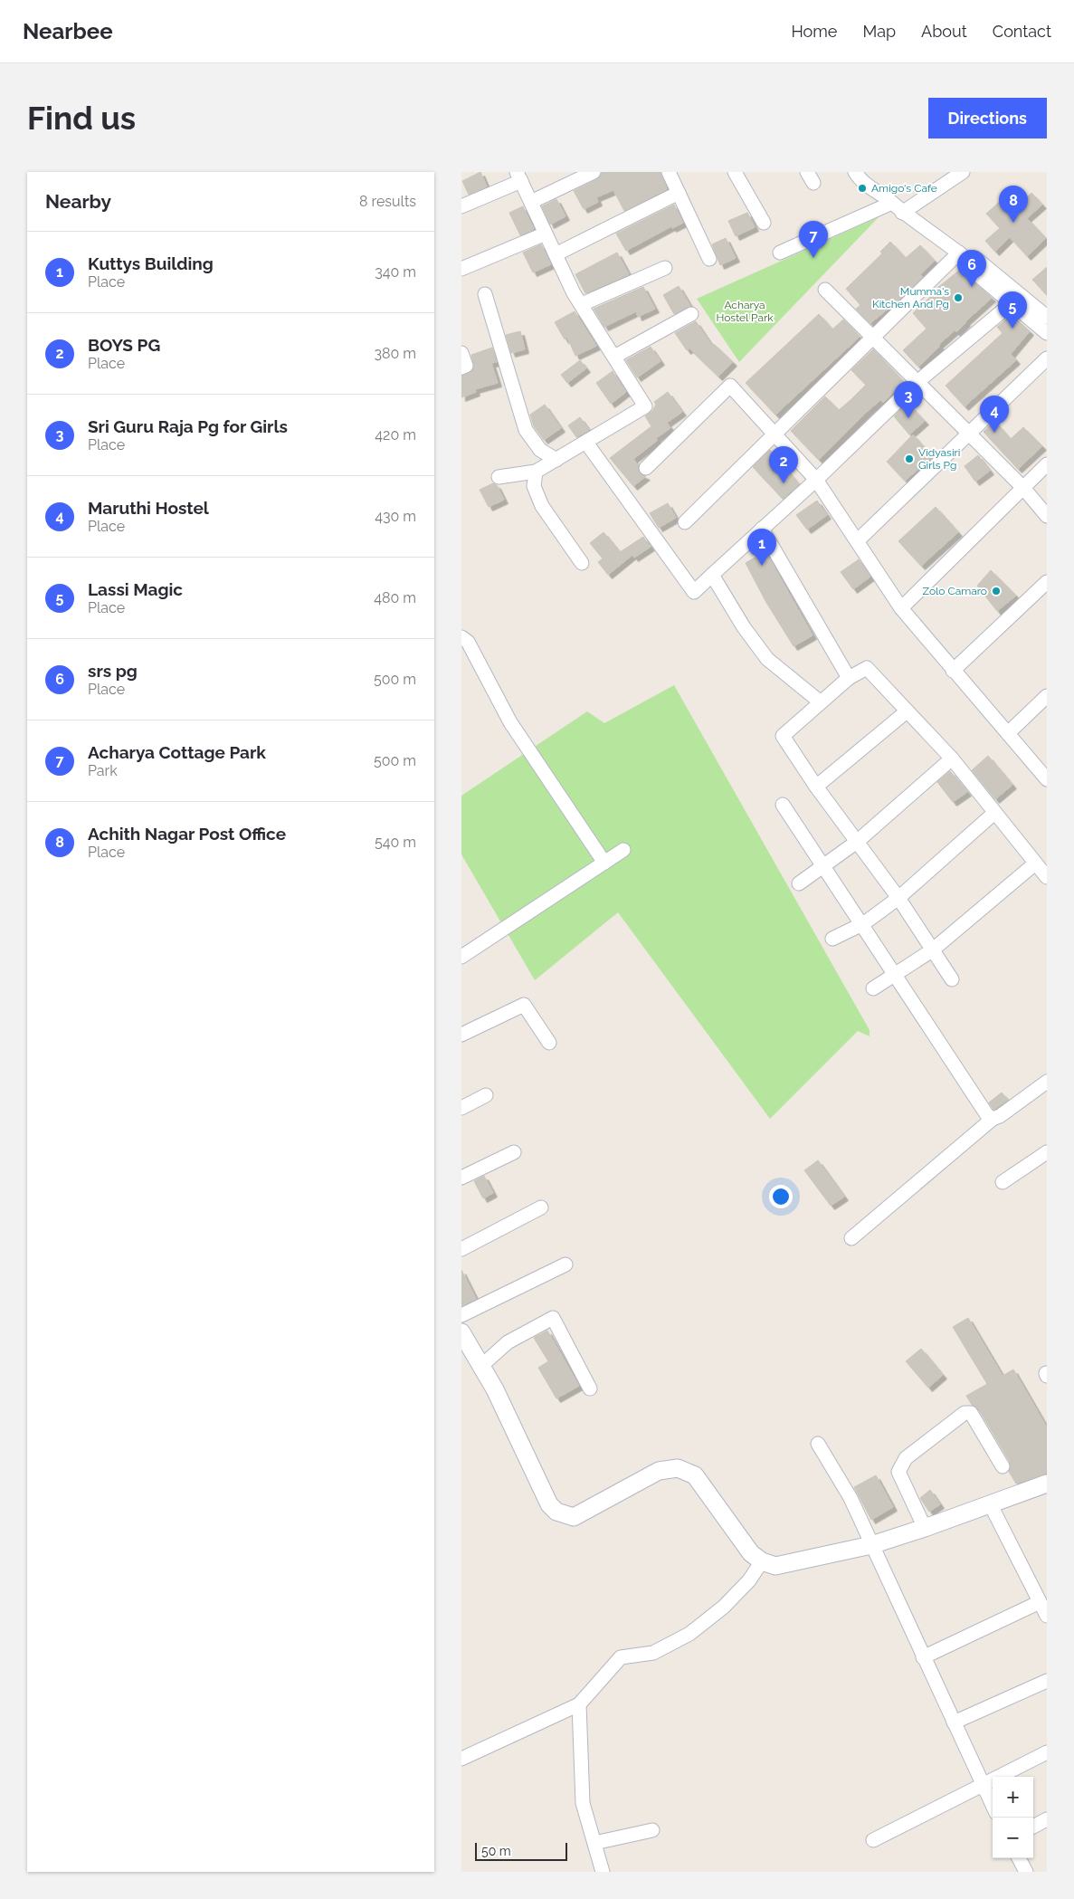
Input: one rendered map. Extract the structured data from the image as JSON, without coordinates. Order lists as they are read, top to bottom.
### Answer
{
  "parks": ["Acharya Hostel Park"],
  "places": [
    "Amigo's Cafe",
    "Mumma's Kitchen And Pg",
    "Vidyasiri Girls Pg",
    "Zolo Camaro"
  ],
  "scale_bar": "50 m",
  "page": {
    "header": "Nearbee",
    "nav": [
      "Home",
      "Map",
      "About",
      "Contact"
    ],
    "buttons": "Directions",
    "title": "Find us",
    "heading": ["Nearby", "8 results"],
    "pins": [
      "8",
      "7",
      "6",
      "5",
      "3",
      "4",
      "2",
      "1"
    ],
    "list": [
      {
        "mark": "1",
        "name": "Kuttys Building",
        "note": "Place",
        "value": "340 m"
      },
      {
        "mark": "2",
        "name": "BOYS PG",
        "note": "Place",
        "value": "380 m"
      },
      {
        "mark": "3",
        "name": "Sri Guru Raja Pg for Girls",
        "note": "Place",
        "value": "420 m"
      },
      {
        "mark": "4",
        "name": "Maruthi Hostel",
        "note": "Place",
        "value": "430 m"
      },
      {
        "mark": "5",
        "name": "Lassi Magic",
        "note": "Place",
        "value": "480 m"
      },
      {
        "mark": "6",
        "name": "srs pg",
        "note": "Place",
        "value": "500 m"
      },
      {
        "mark": "7",
        "name": "Acharya Cottage Park",
        "note": "Park",
        "value": "500 m"
      },
      {
        "mark": "8",
        "name": "Achith Nagar Post Office",
        "note": "Place",
        "value": "540 m"
      }
    ],
    "map_buttons": ["+", "−"],
    "scale": "50 m"
  }
}
